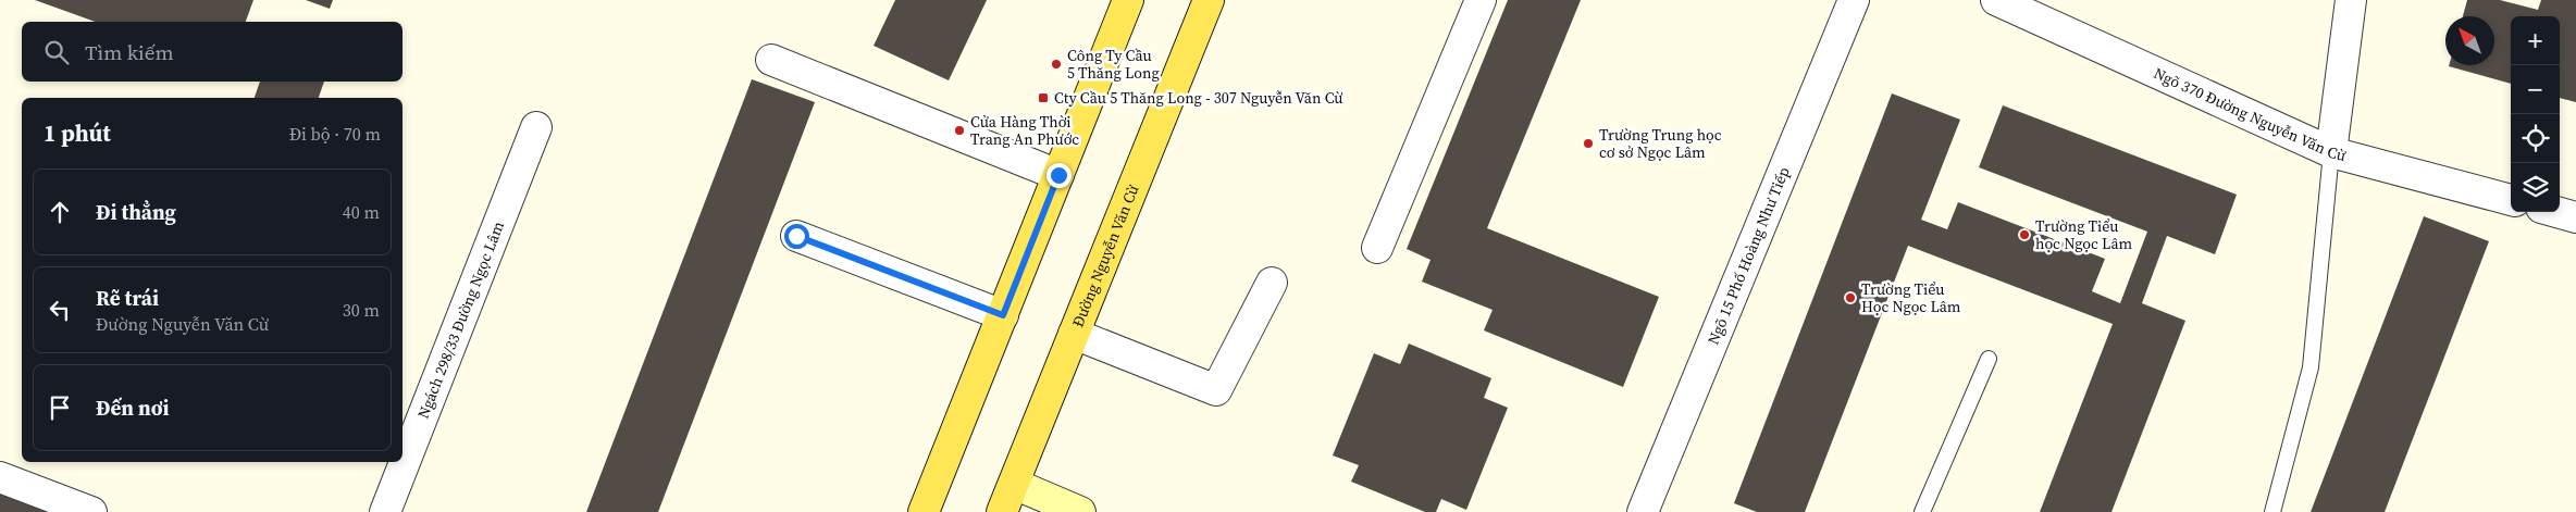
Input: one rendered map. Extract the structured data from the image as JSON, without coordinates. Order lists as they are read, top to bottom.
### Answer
{
  "streets": {
    "main road": ["Đường Nguyễn Văn Cừ"],
    "street": ["Ngõ 370 Đường Nguyễn Văn Cừ", "Ngõ 15 Phố Hoàng Như Tiếp", "Ngách 298/33 Đường Ngọc Lâm"]
  },
  "places": {
    "other": [
      "Công Ty Cầu 5 Thăng Long",
      "Cửa Hàng Thời Trang An Phước",
      "Trường Trung học cơ sở Ngọc Lâm",
      "Trường Tiểu học Ngọc Lâm",
      "Trường Tiểu Học Ngọc Lâm"
    ],
    "transit": ["Cty Cầu 5 Thăng Long - 307 Nguyễn Văn Cừ"]
  },
  "north": "top left",
  "page": {
    "map_buttons": ["+", "−"],
    "search": "Tìm kiếm",
    "heading": ["1 phút", "Đi bộ · 70 m"],
    "list": [
      ["Đi thẳng", "40 m"],
      ["Rẽ trái", "Đường Nguyễn Văn Cừ", "30 m"],
      "Đến nơi"
    ]
  }
}
